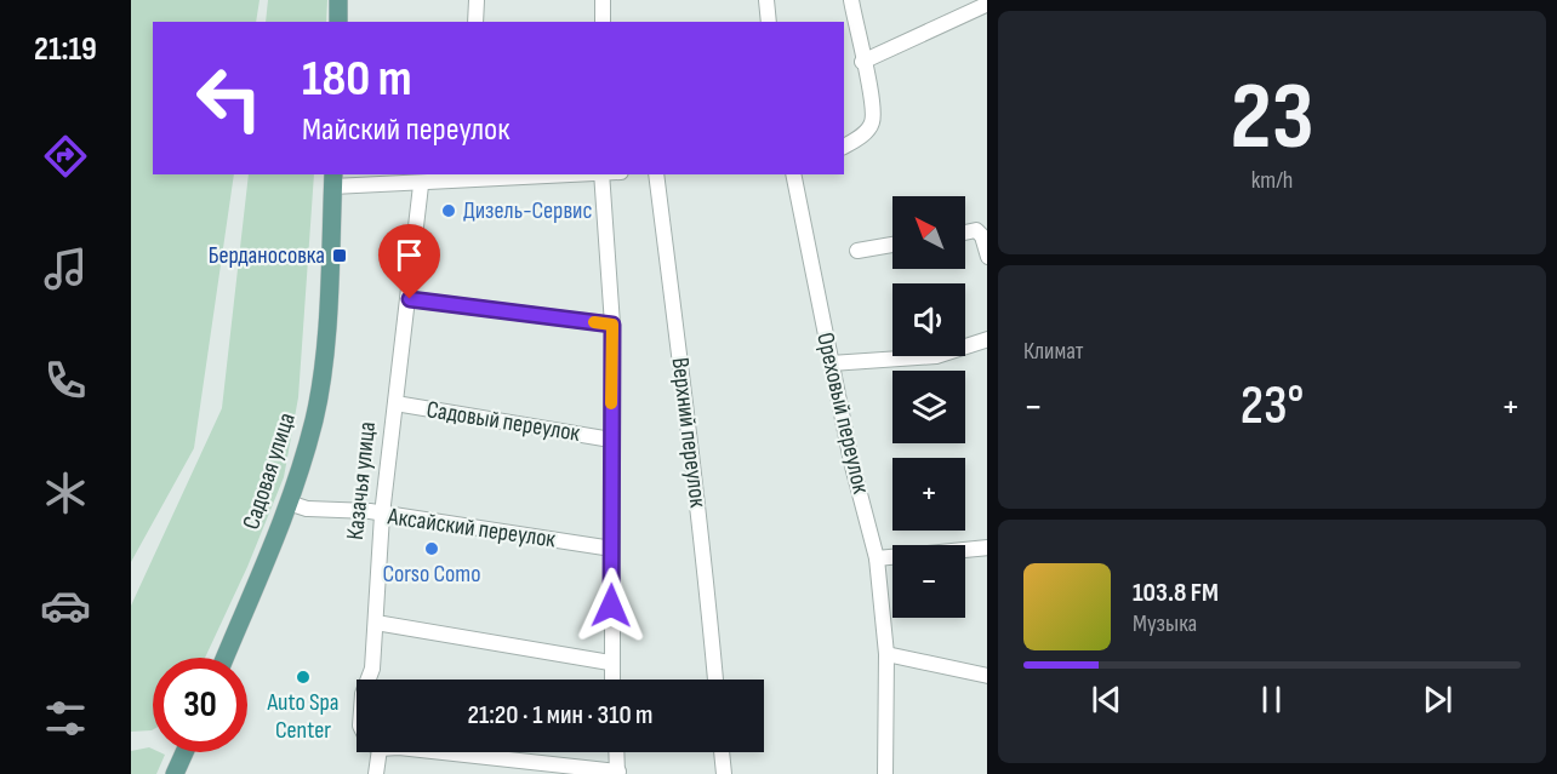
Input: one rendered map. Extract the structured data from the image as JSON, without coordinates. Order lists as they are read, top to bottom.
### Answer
{
  "streets": {
    "main road": ["Садовая улица"],
    "street": [
      "Ореховый переулок",
      "Садовый переулок",
      "Верхний переулок",
      "Казачья улица",
      "Аксайский переулок"
    ]
  },
  "crossings": [
    ["Садовый переулок", "Казачья улица"],
    ["Садовая улица", "Аксайский переулок"],
    ["Казачья улица", "Аксайский переулок"]
  ],
  "places": {
    "other": ["Дизель-Сервис", "Corso Como", "Auto Spa Center"],
    "transit": ["Берданосовка"]
  },
  "north": "top left",
  "page": {
    "tabs": "21:19",
    "tile": [
      ["23", "km/h"],
      "Климат"
    ],
    "turn": ["180 m", "Майский переулок"],
    "map_buttons": ["+", "−"],
    "heat": ["−", "23°", "+"],
    "song": ["103.8 FM", "Музыка"],
    "limit": "30",
    "trip": "21:20 · 1 мин · 310 m"
  }
}
